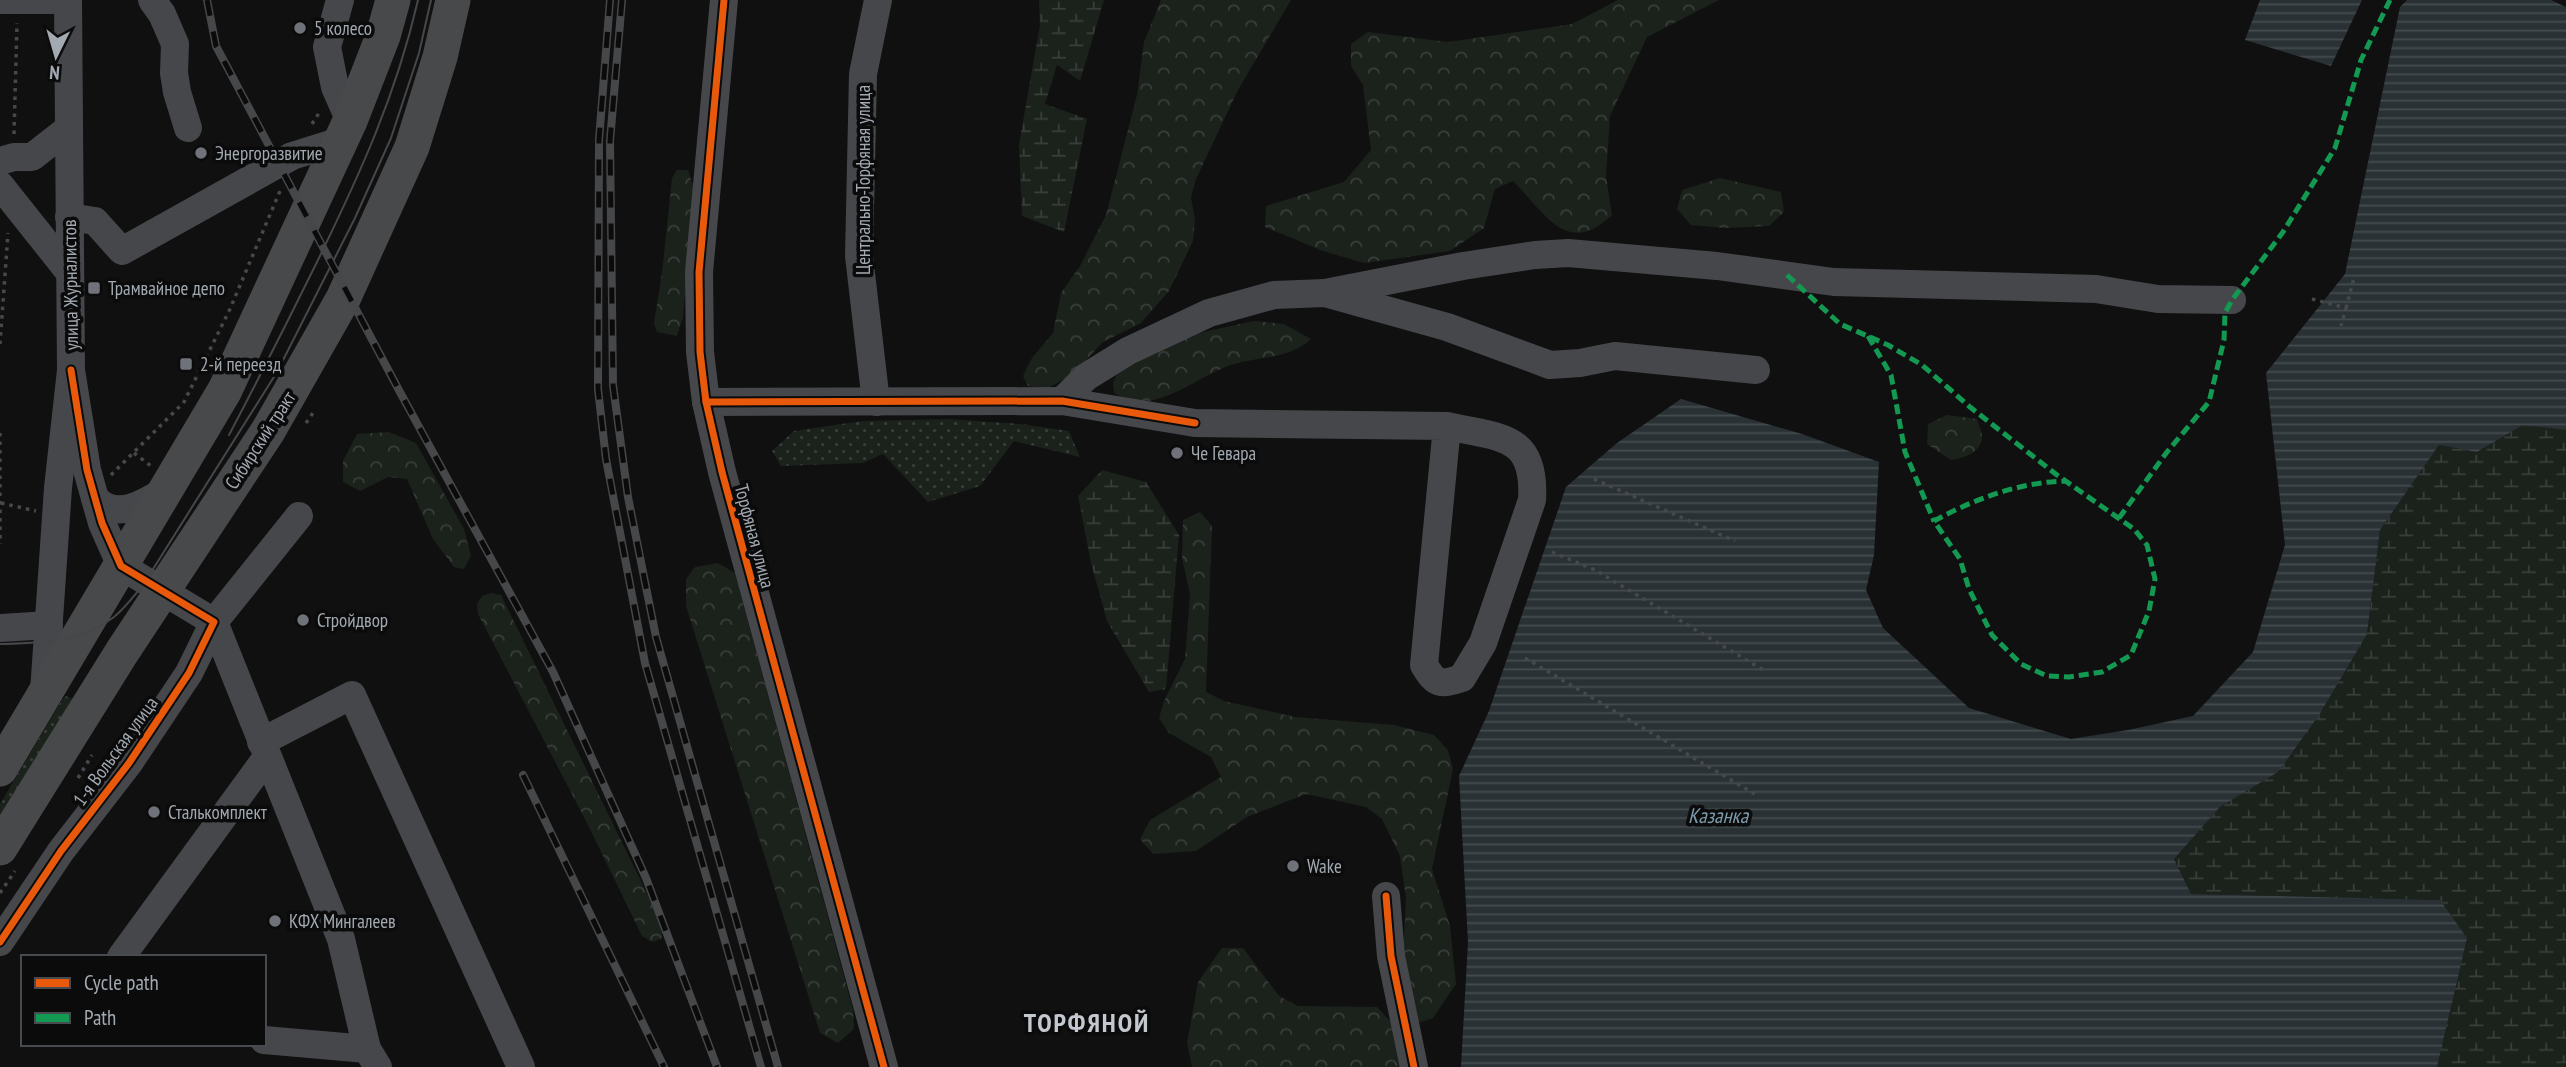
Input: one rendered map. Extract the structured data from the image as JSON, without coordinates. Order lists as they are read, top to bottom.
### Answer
{
  "streets": {
    "main road": ["Сибирский тракт"],
    "street": [
      "Центрально-Торфяная улица",
      "улица Журналистов",
      "Торфяная улица",
      "1-я Вольская улица"
    ]
  },
  "districts": ["ТОРФЯНОЙ"],
  "water": ["Казанка"],
  "places": {
    "other": [
      "5 колесо",
      "Энергоразвитие",
      "Че Гевара",
      "Стройдвор",
      "Сталькомплект",
      "Wake",
      "КФХ Мингалеев"
    ],
    "transit": ["Трамвайное депо", "2-й переезд"]
  },
  "legend": ["Cycle path", "Path"],
  "north": "bottom"
}
